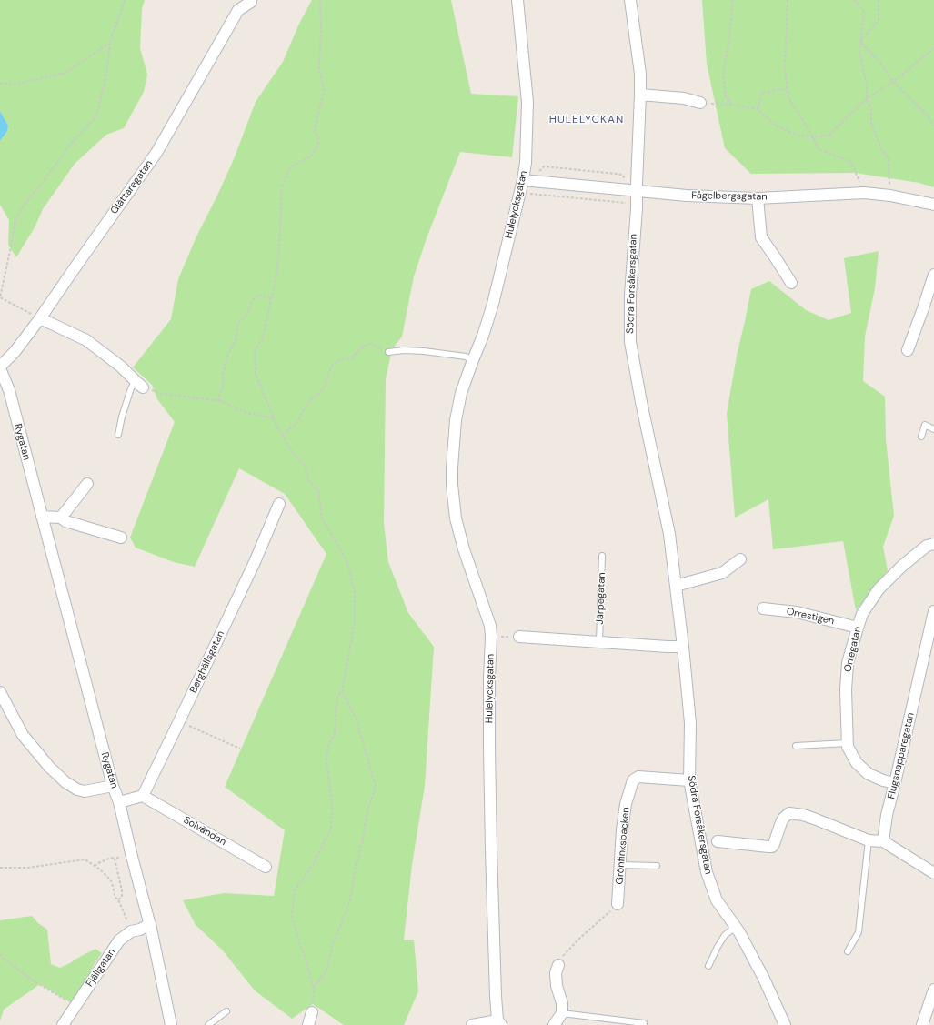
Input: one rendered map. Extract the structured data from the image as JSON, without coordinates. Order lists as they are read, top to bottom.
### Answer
{
  "streets": {
    "street": [
      "Glättaregatan",
      "Fågelbergsgatan",
      "Hulelycksgatan",
      "Södra Forsåkersgatan",
      "Rygatan",
      "Orrestigen",
      "Orregatan",
      "Berghällsgatan",
      "Flugsnapparegatan",
      "Solvändan",
      "Grönfinksbacken",
      "Fjällgatan"
    ],
    "lane": ["Järpegatan"]
  },
  "crossings": [
    ["Glättaregatan", "Rygatan"],
    ["Fågelbergsgatan", "Hulelycksgatan"],
    ["Fågelbergsgatan", "Södra Forsåkersgatan"],
    ["Södra Forsåkersgatan", "Grönfinksbacken"],
    ["Rygatan", "Fjällgatan"],
    ["Orrestigen", "Orregatan"],
    ["Orregatan", "Flugsnapparegatan"],
    ["Berghällsgatan", "Solvändan"]
  ],
  "districts": ["HULELYCKAN"]
}
